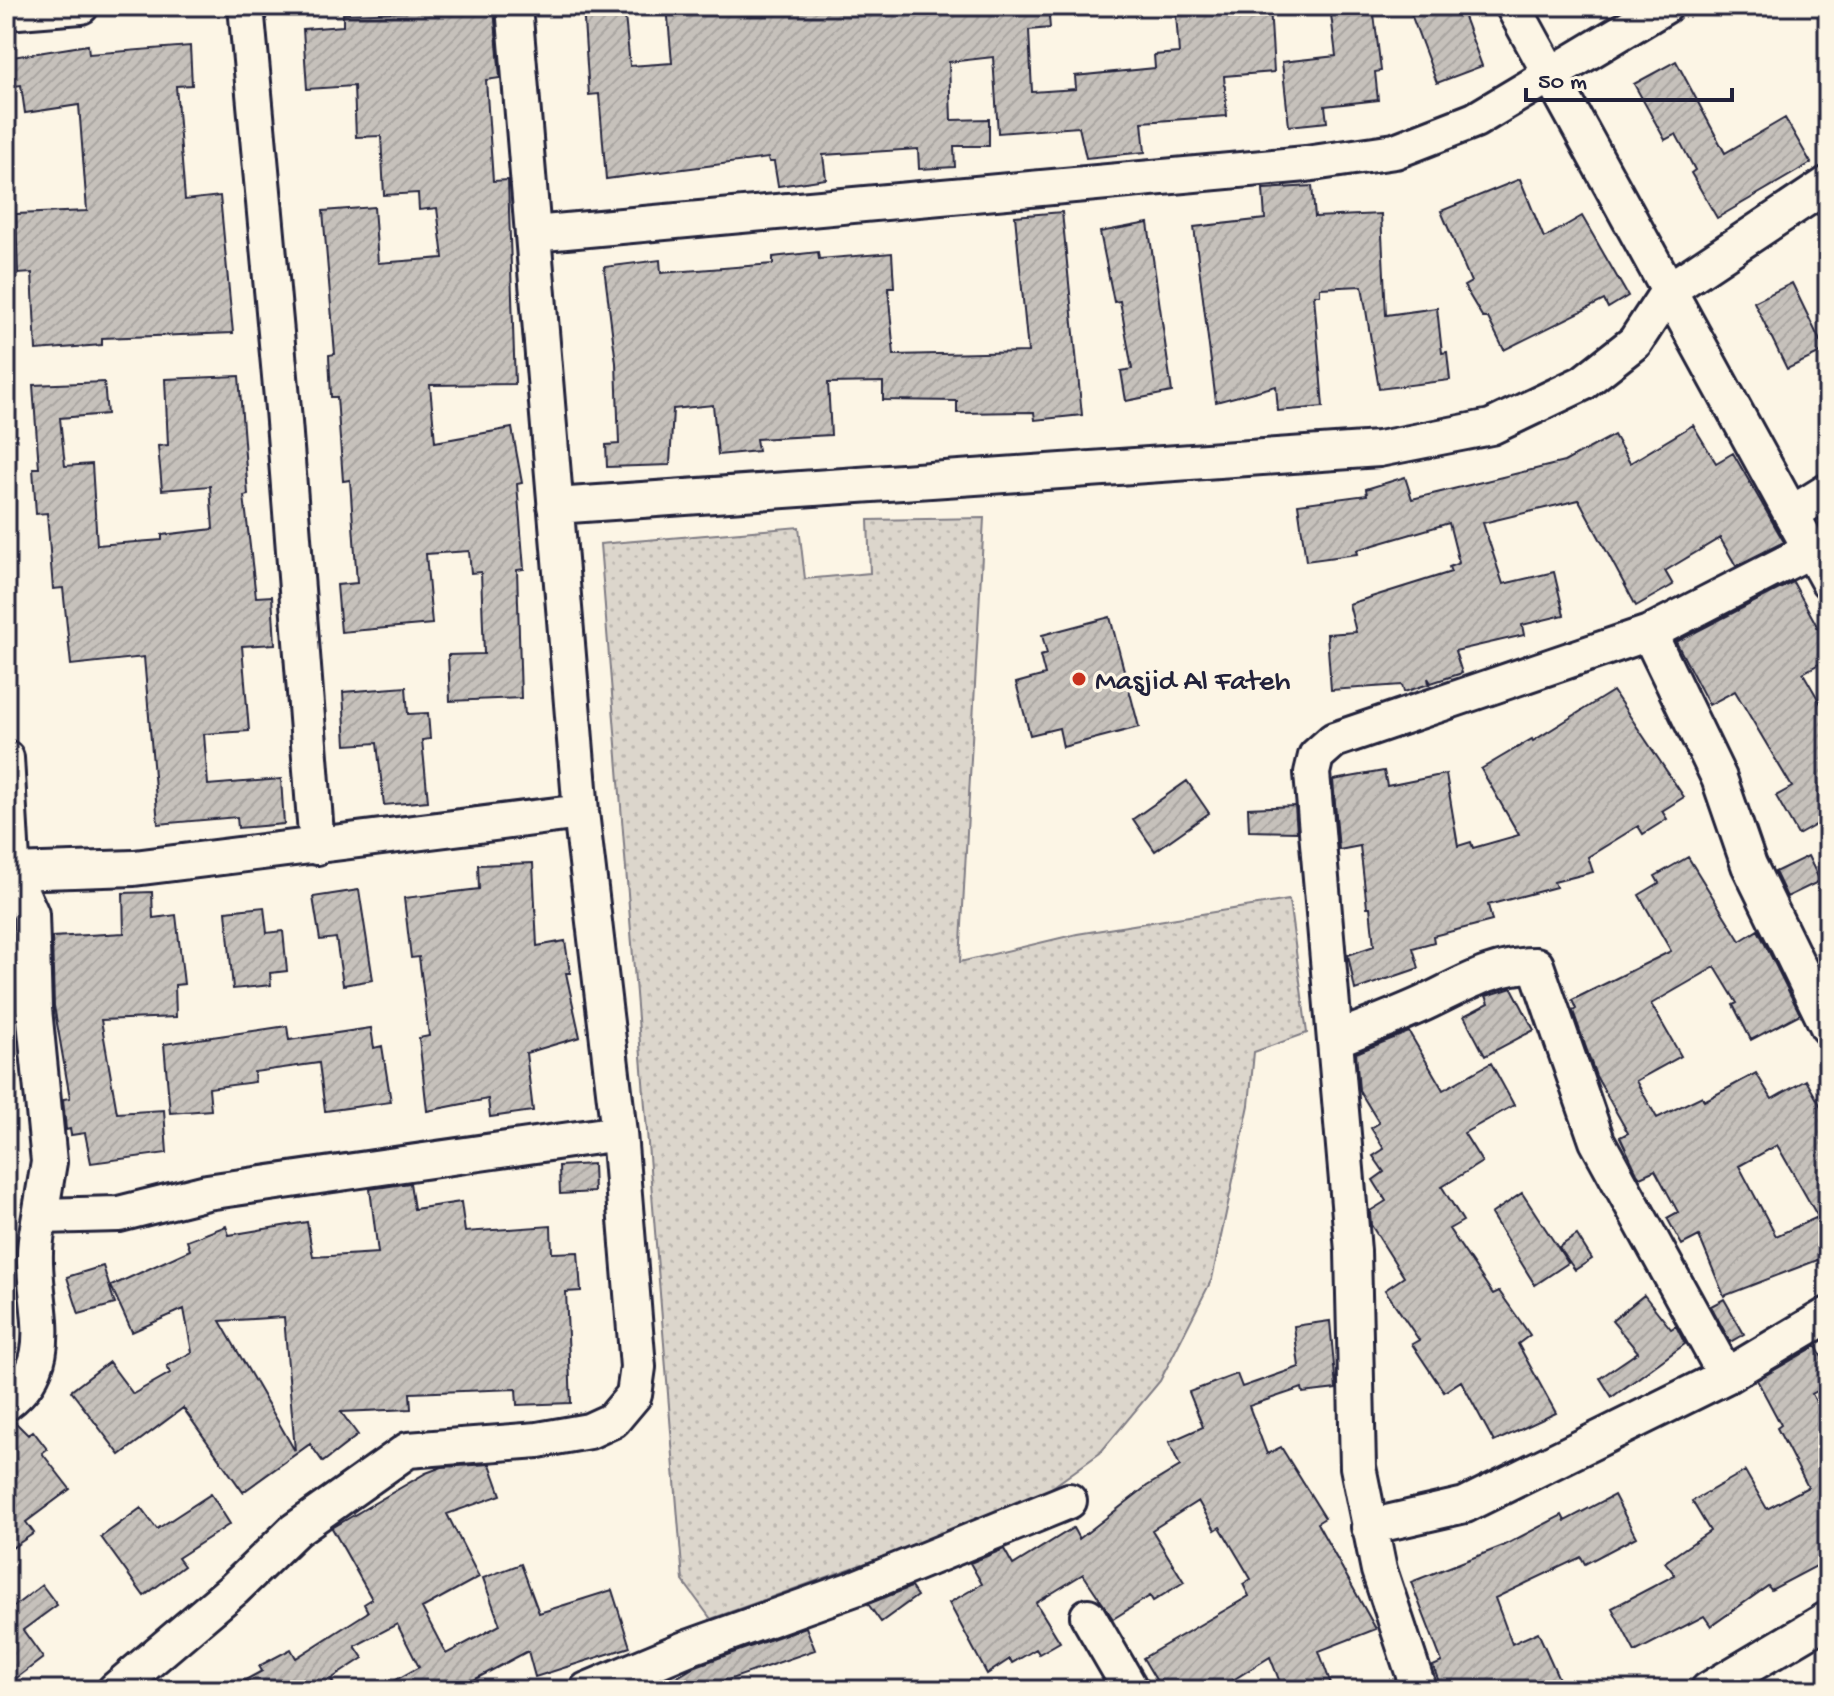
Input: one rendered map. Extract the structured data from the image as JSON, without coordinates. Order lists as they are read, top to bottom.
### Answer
{
  "places": ["Masjid Al Fateh"],
  "scale_bar": "50 m"
}
